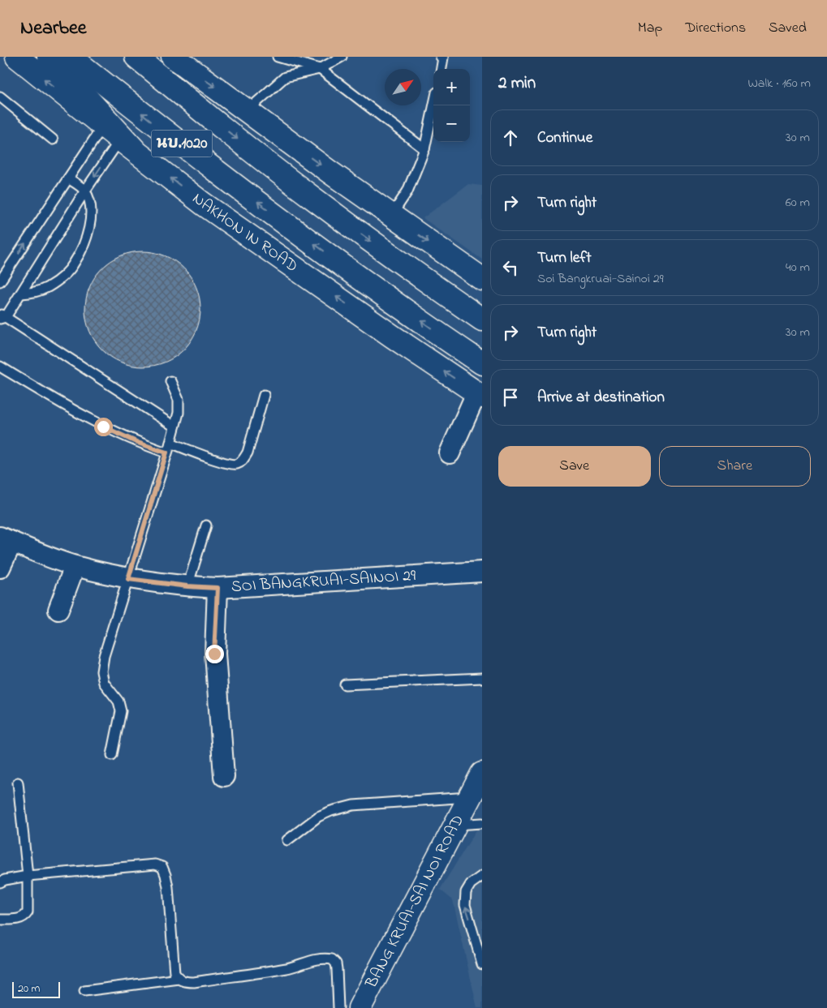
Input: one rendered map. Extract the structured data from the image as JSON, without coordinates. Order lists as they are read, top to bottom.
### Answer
{
  "streets": {
    "main road": ["นบ.1020", "NAKHON IN ROAD", "BANG KRUAI-SAI NOI ROAD"],
    "street": ["SOI BANGKRUAI-SAINOI 29"]
  },
  "scale_bar": "20 m",
  "north": "top right",
  "page": {
    "header": "Nearbee",
    "nav": ["Map", "Directions", "Saved"],
    "heading": ["2 min", "Walk · 160 m"],
    "map_buttons": ["+", "−"],
    "list": [
      ["Continue", "30 m"],
      ["Turn right", "60 m"],
      ["Turn left", "Soi Bangkruai-Sainoi 29", "40 m"],
      ["Turn right", "30 m"],
      "Arrive at destination"
    ],
    "buttons": ["Save", "Share"],
    "scale": "20 m"
  }
}
